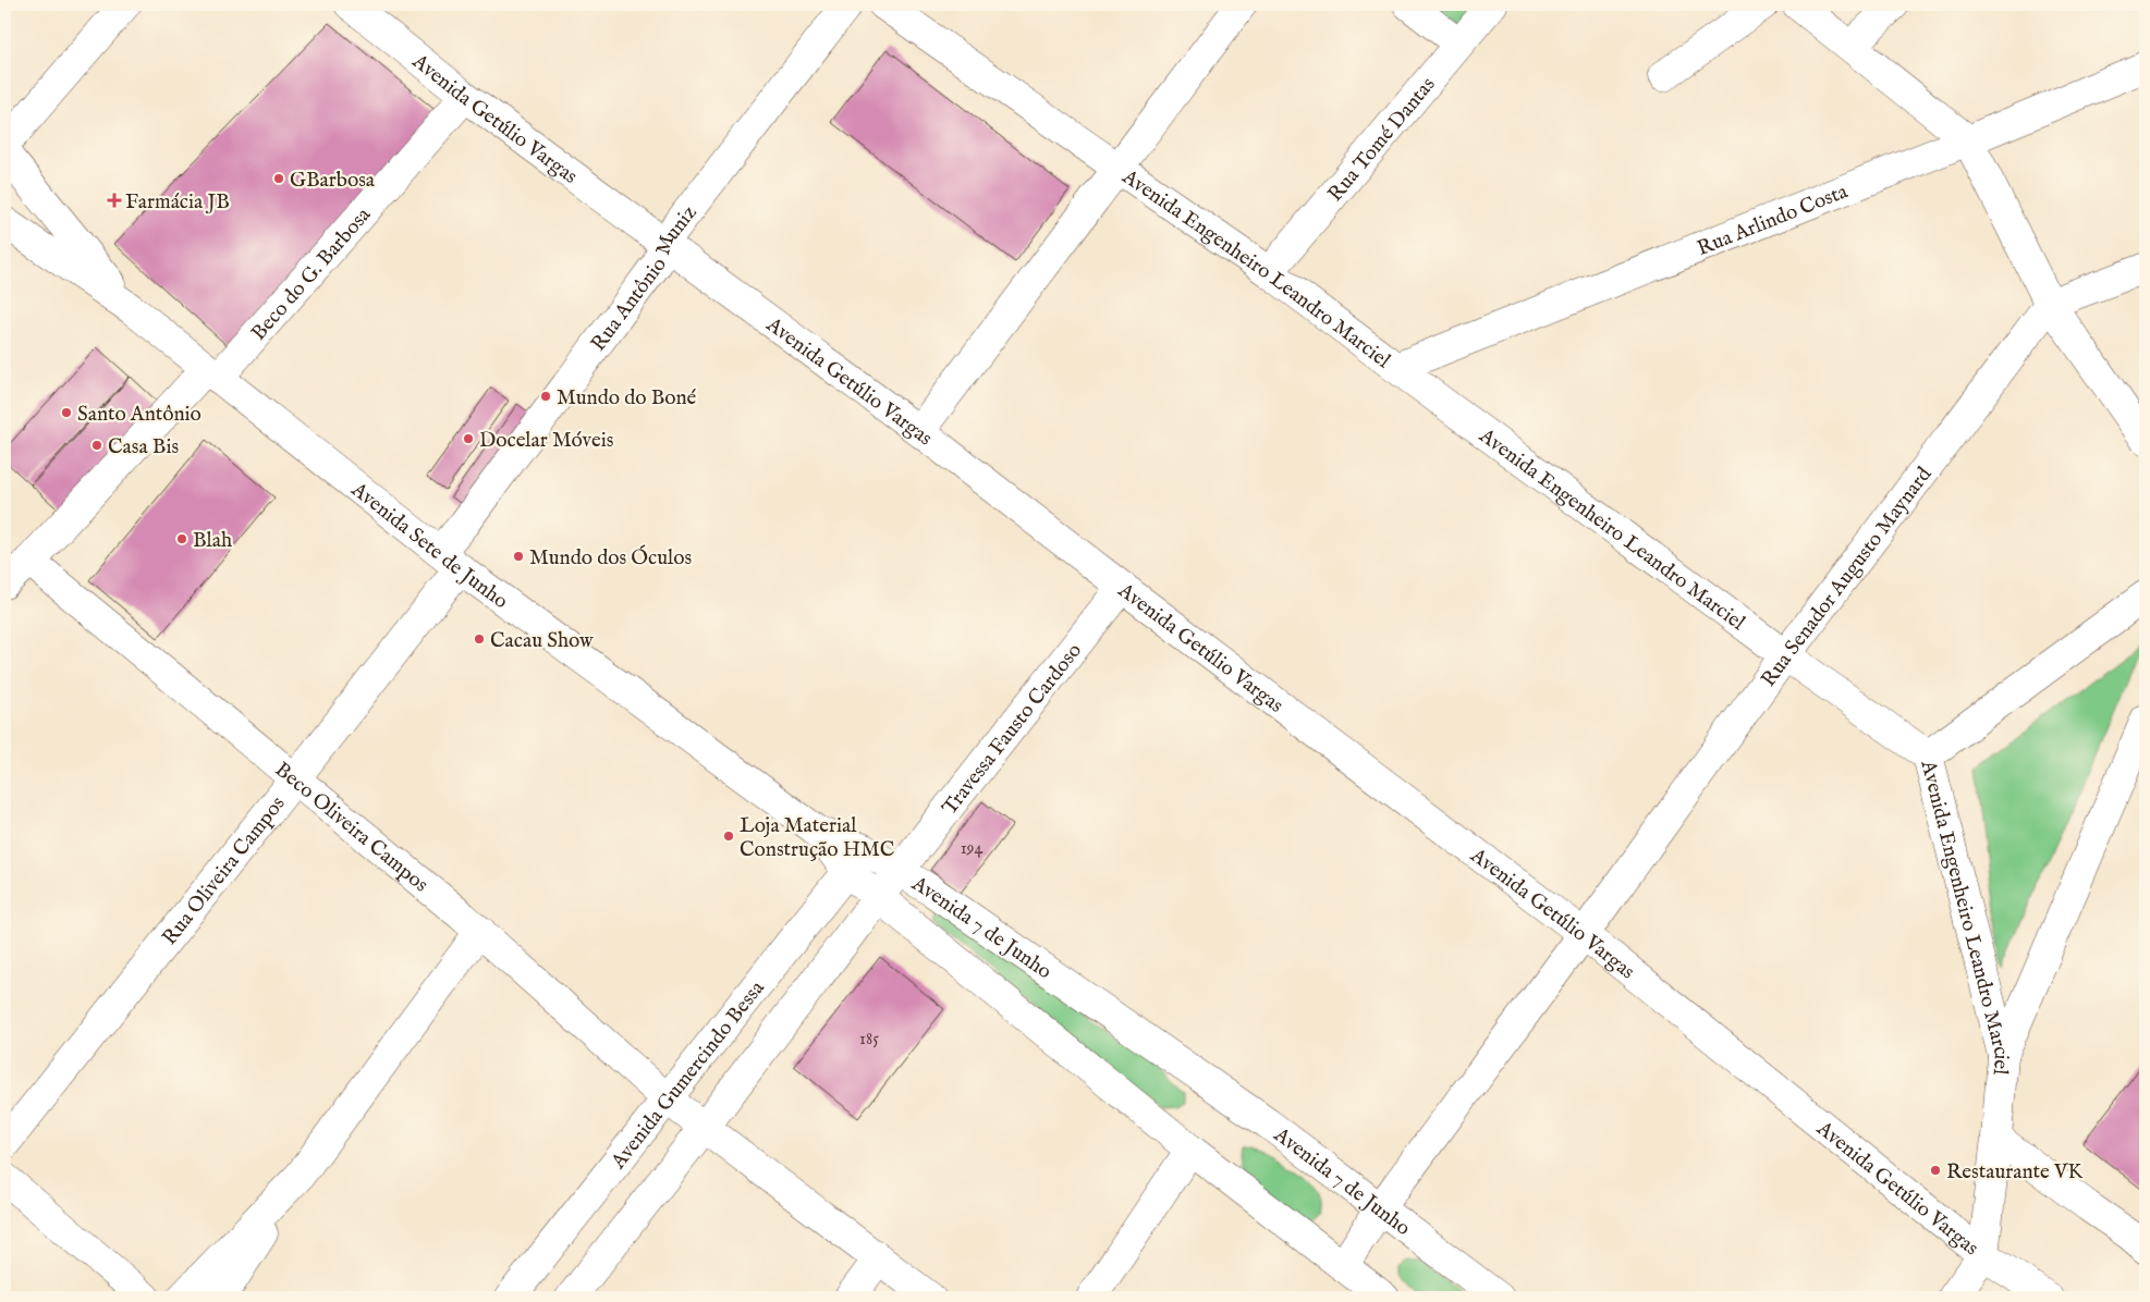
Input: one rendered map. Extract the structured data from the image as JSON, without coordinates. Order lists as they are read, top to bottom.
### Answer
{
  "streets": {
    "street": [
      "Avenida Getúlio Vargas",
      "Rua Tomé Dantas",
      "Rua Arlindo Costa",
      "Avenida Engenheiro Leandro Marciel",
      "Beco do G. Barbosa",
      "Rua Antônio Muniz",
      "Avenida Sete de Junho",
      "Rua Senador Augusto Maynard",
      "Travessa Fausto Cardoso",
      "Beco Oliveira Campos",
      "Rua Oliveira Campos",
      "Avenida 7 de Junho",
      "Avenida Gumercindo Bessa"
    ]
  },
  "crossings": [
    ["Avenida Getúlio Vargas", "Avenida Engenheiro Leandro Marciel"],
    ["Avenida Getúlio Vargas", "Beco do G. Barbosa"],
    ["Avenida Getúlio Vargas", "Rua Antônio Muniz"],
    ["Avenida Getúlio Vargas", "Rua Senador Augusto Maynard"],
    ["Avenida Getúlio Vargas", "Travessa Fausto Cardoso"],
    ["Rua Tomé Dantas", "Avenida Engenheiro Leandro Marciel"],
    ["Rua Arlindo Costa", "Avenida Engenheiro Leandro Marciel"],
    ["Avenida Engenheiro Leandro Marciel", "Rua Senador Augusto Maynard"],
    ["Beco do G. Barbosa", "Avenida Sete de Junho"],
    ["Beco do G. Barbosa", "Beco Oliveira Campos"],
    ["Rua Antônio Muniz", "Avenida Sete de Junho"],
    ["Rua Antônio Muniz", "Rua Oliveira Campos"],
    ["Avenida Sete de Junho", "Rua Oliveira Campos"],
    ["Avenida Sete de Junho", "Avenida 7 de Junho"],
    ["Rua Senador Augusto Maynard", "Avenida 7 de Junho"],
    ["Travessa Fausto Cardoso", "Avenida 7 de Junho"],
    ["Beco Oliveira Campos", "Rua Oliveira Campos"],
    ["Beco Oliveira Campos", "Avenida Gumercindo Bessa"],
    ["Avenida 7 de Junho", "Avenida Gumercindo Bessa"]
  ],
  "places": {
    "other": [
      "GBarbosa",
      "Mundo do Boné",
      "Santo Antônio",
      "Docelar Móveis",
      "Casa Bis",
      "Blah",
      "Mundo dos Óculos",
      "Cacau Show",
      "Loja Material Construção HMC",
      "Restaurante VK"
    ],
    "health": ["Farmácia JB"]
  },
  "house_numbers": ["194", "185"]
}
